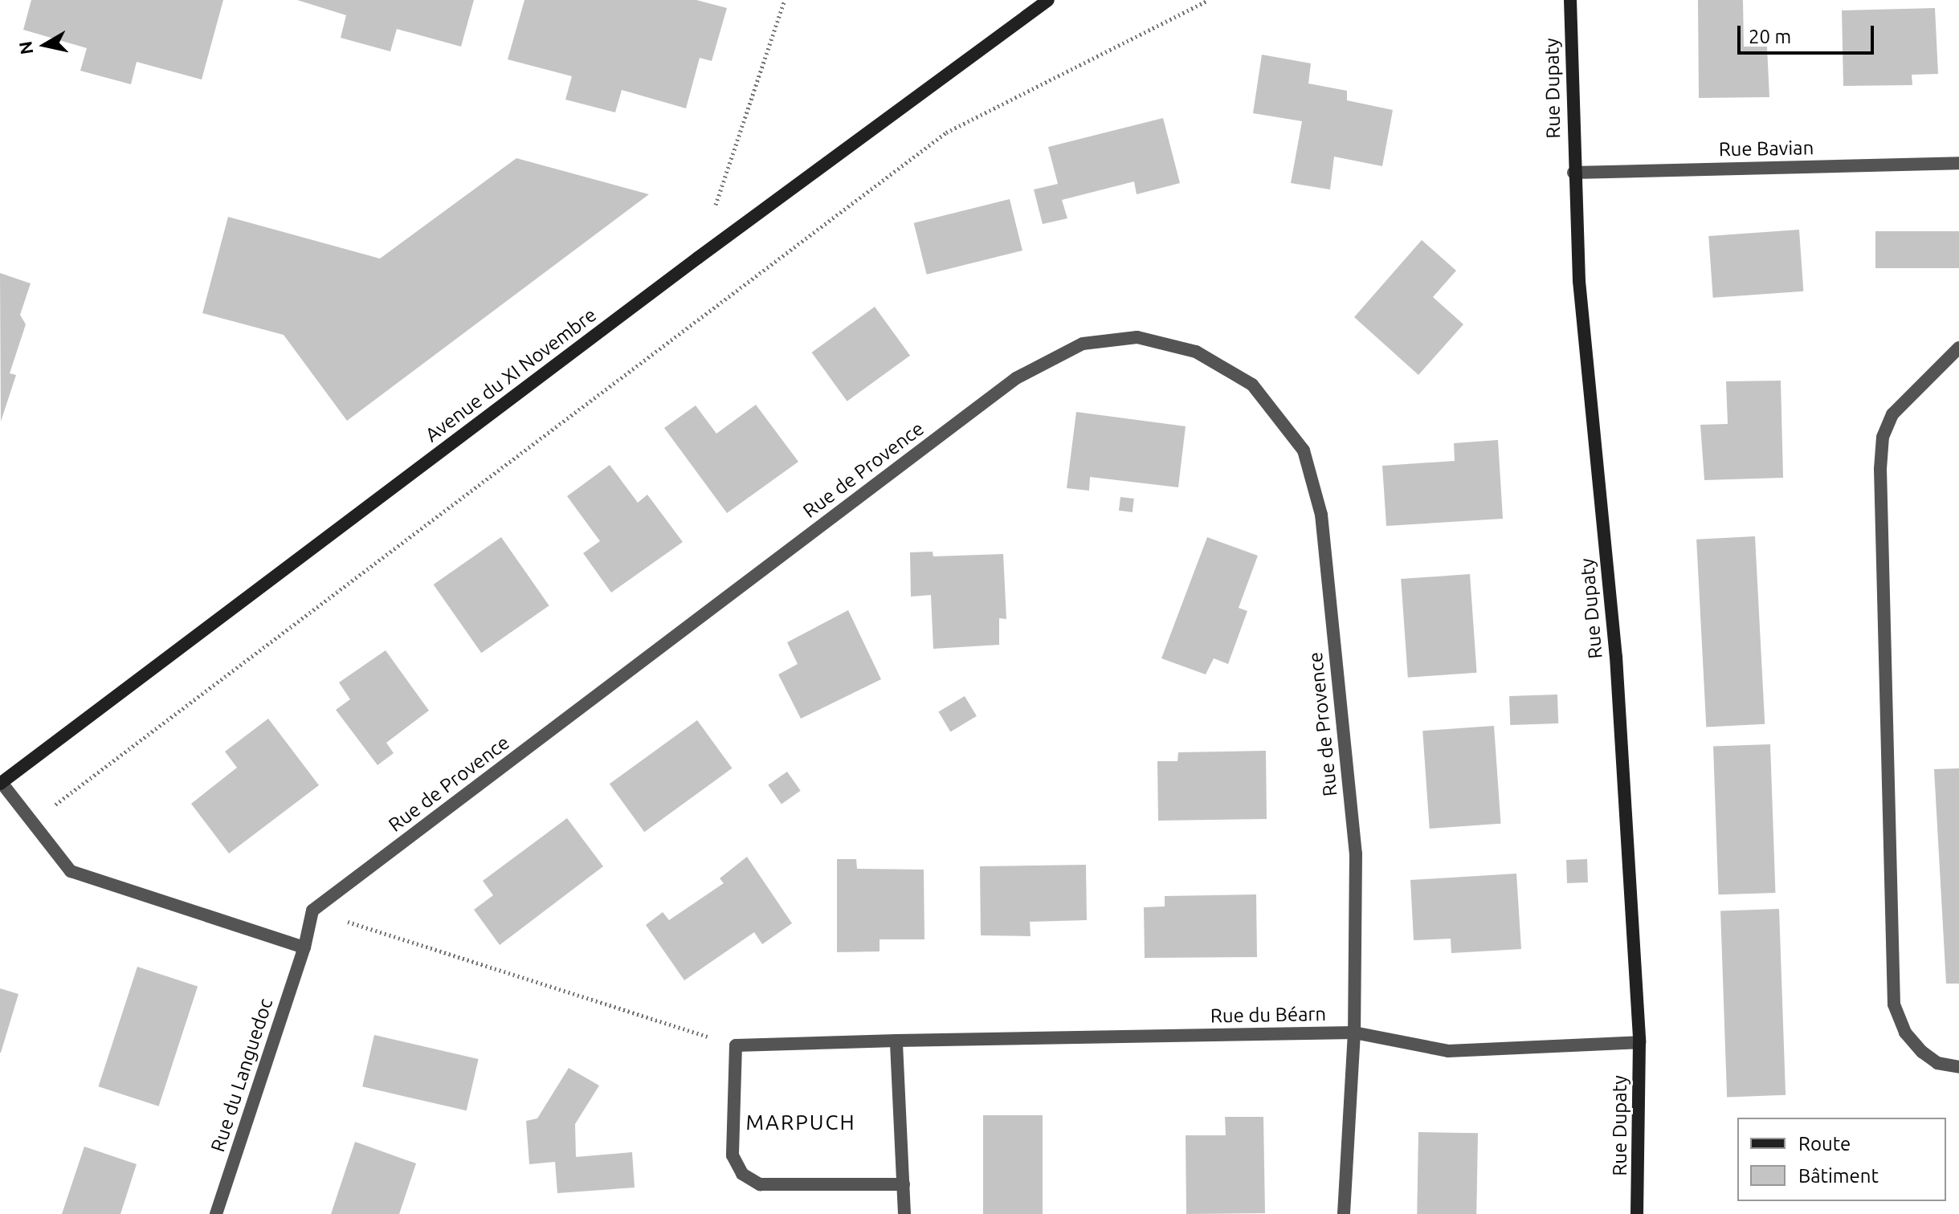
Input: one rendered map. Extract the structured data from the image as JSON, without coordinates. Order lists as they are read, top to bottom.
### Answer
{
  "streets": {
    "main road": ["Rue Dupaty", "Avenue du XI Novembre"],
    "street": [
      "Rue Bavian",
      "Rue de Provence",
      "Rue du Béarn",
      "Rue du Languedoc"
    ]
  },
  "crossings": [
    ["Rue Dupaty", "Rue Bavian"],
    ["Rue Dupaty", "Rue du Béarn"],
    ["Rue de Provence", "Rue du Béarn"]
  ],
  "districts": ["MARPUCH"],
  "legend": ["Route", "Bâtiment"],
  "scale_bar": "20 m",
  "north": "left"
}
